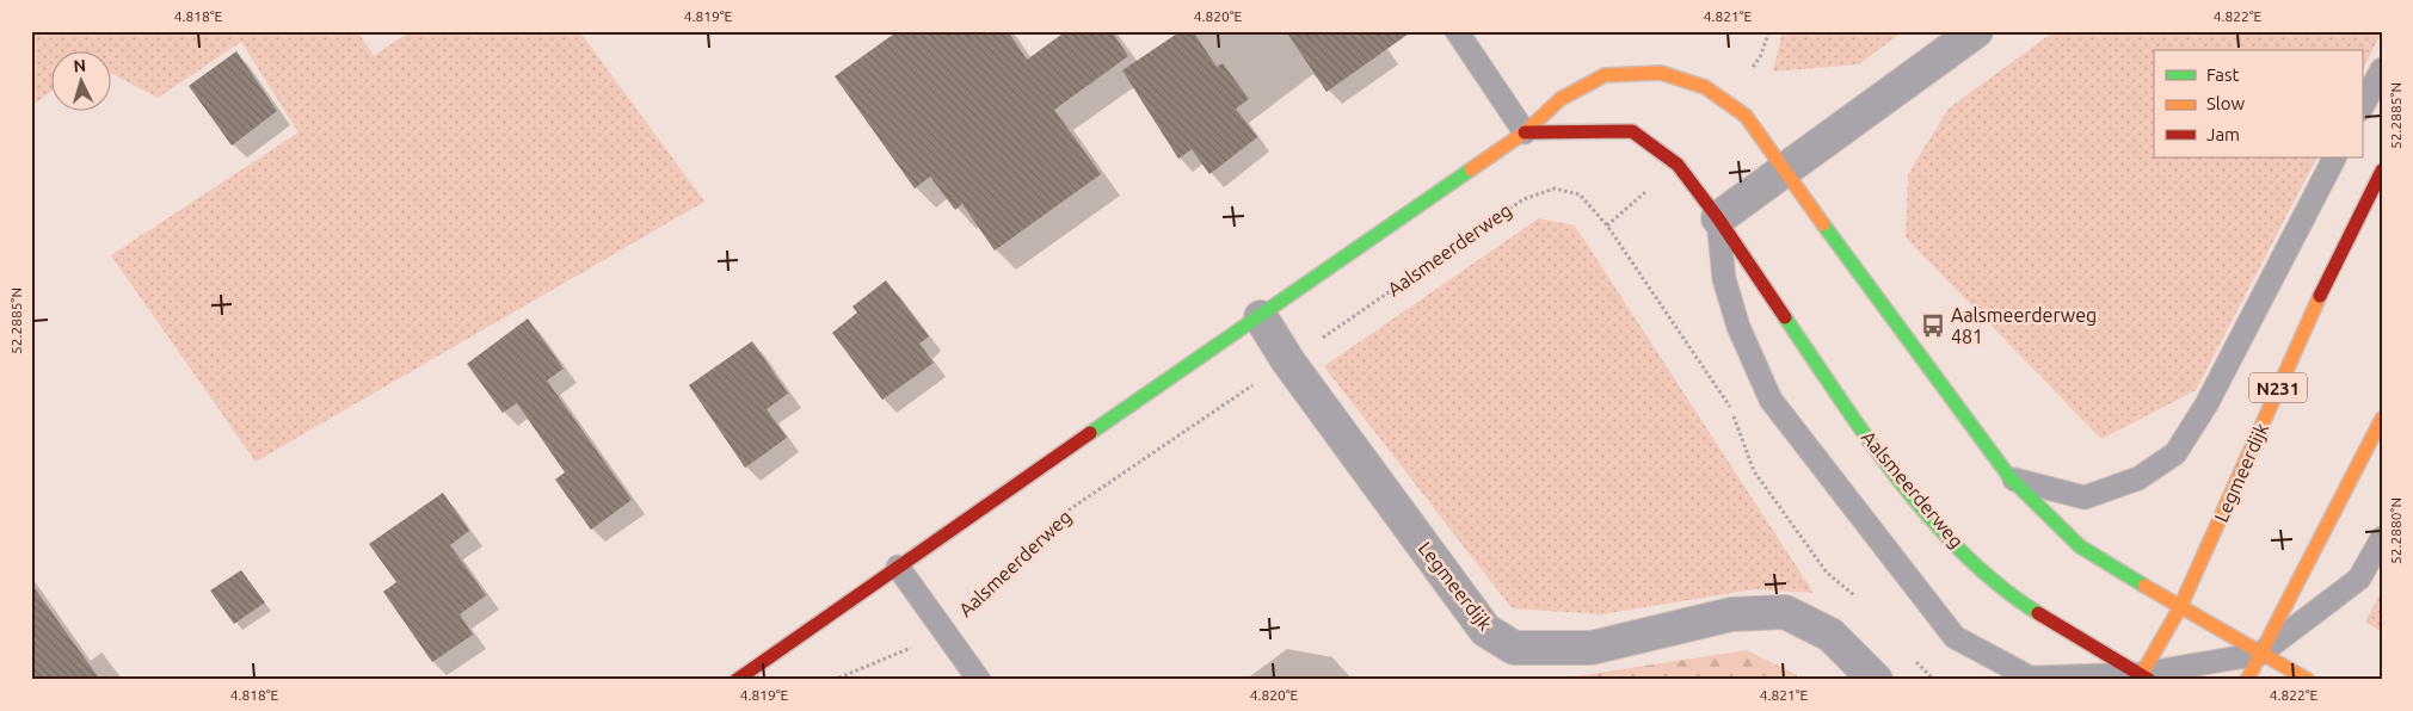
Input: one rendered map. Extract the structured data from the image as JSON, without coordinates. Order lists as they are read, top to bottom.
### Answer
{
  "streets": {
    "street": ["Aalsmeerderweg", "N231", "Legmeerdijk"]
  },
  "crossings": [
    ["Aalsmeerderweg", "Legmeerdijk"]
  ],
  "places": {
    "bus stop": ["Aalsmeerderweg 481"]
  },
  "legend": ["Fast", "Slow", "Jam"],
  "north": "top",
  "coordinates": [
    "4.818°E",
    "4.819°E",
    "4.820°E",
    "4.821°E",
    "4.822°E",
    "52.2885°N",
    "52.2880°N"
  ]
}
